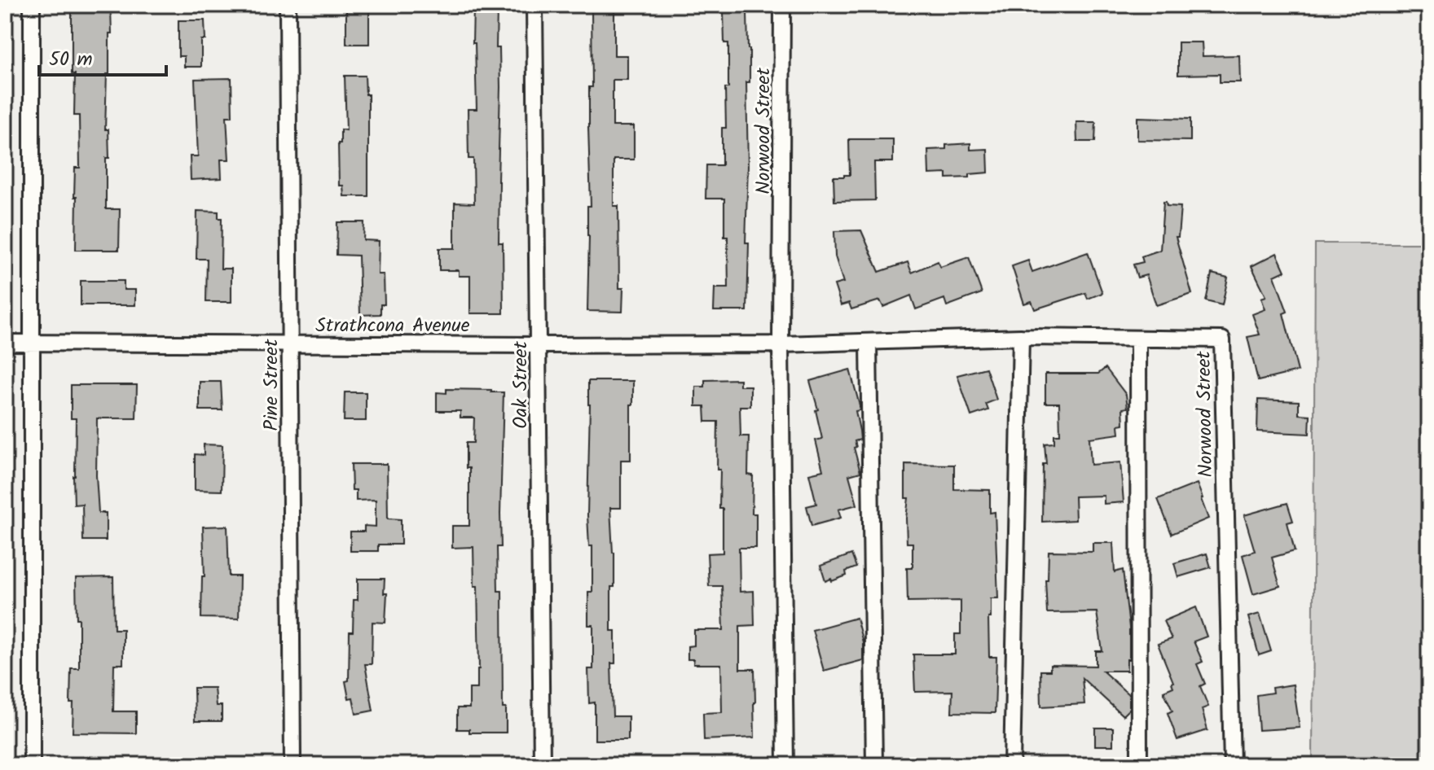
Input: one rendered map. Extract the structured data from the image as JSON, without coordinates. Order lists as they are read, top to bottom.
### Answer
{
  "streets": {
    "street": [
      "Norwood Street",
      "Strathcona Avenue",
      "Pine Street",
      "Oak Street"
    ]
  },
  "crossings": [
    ["Norwood Street", "Strathcona Avenue"],
    ["Strathcona Avenue", "Pine Street"],
    ["Strathcona Avenue", "Oak Street"]
  ],
  "scale_bar": "50 m"
}
